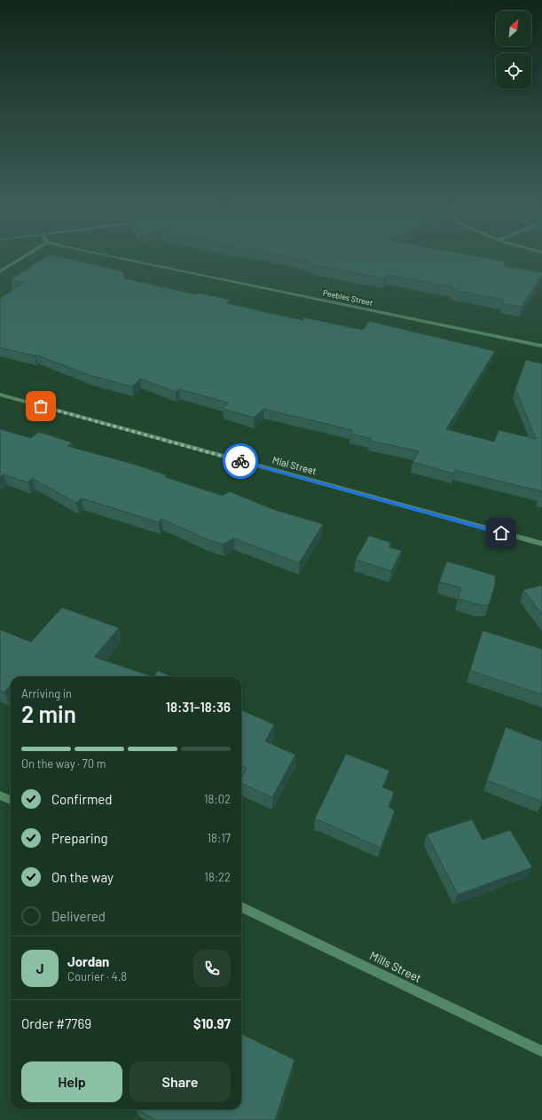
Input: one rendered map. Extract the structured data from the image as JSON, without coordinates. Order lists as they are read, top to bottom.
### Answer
{
  "streets": {
    "street": ["Peebles Street", "Mial Street", "Mills Street"]
  },
  "north": "top right",
  "page": {
    "heading": ["2 min", "Arriving in", "18:31–18:36"],
    "panel": [
      "Jordan",
      "Courier · 4.8",
      "Order #7769",
      "$10.97"
    ],
    "bar": "On the way · 70 m",
    "list": [
      ["Confirmed", "18:02"],
      ["Preparing", "18:17"],
      ["On the way", "18:22"],
      "Delivered"
    ],
    "round": "J",
    "buttons": ["Help", "Share"]
  }
}
